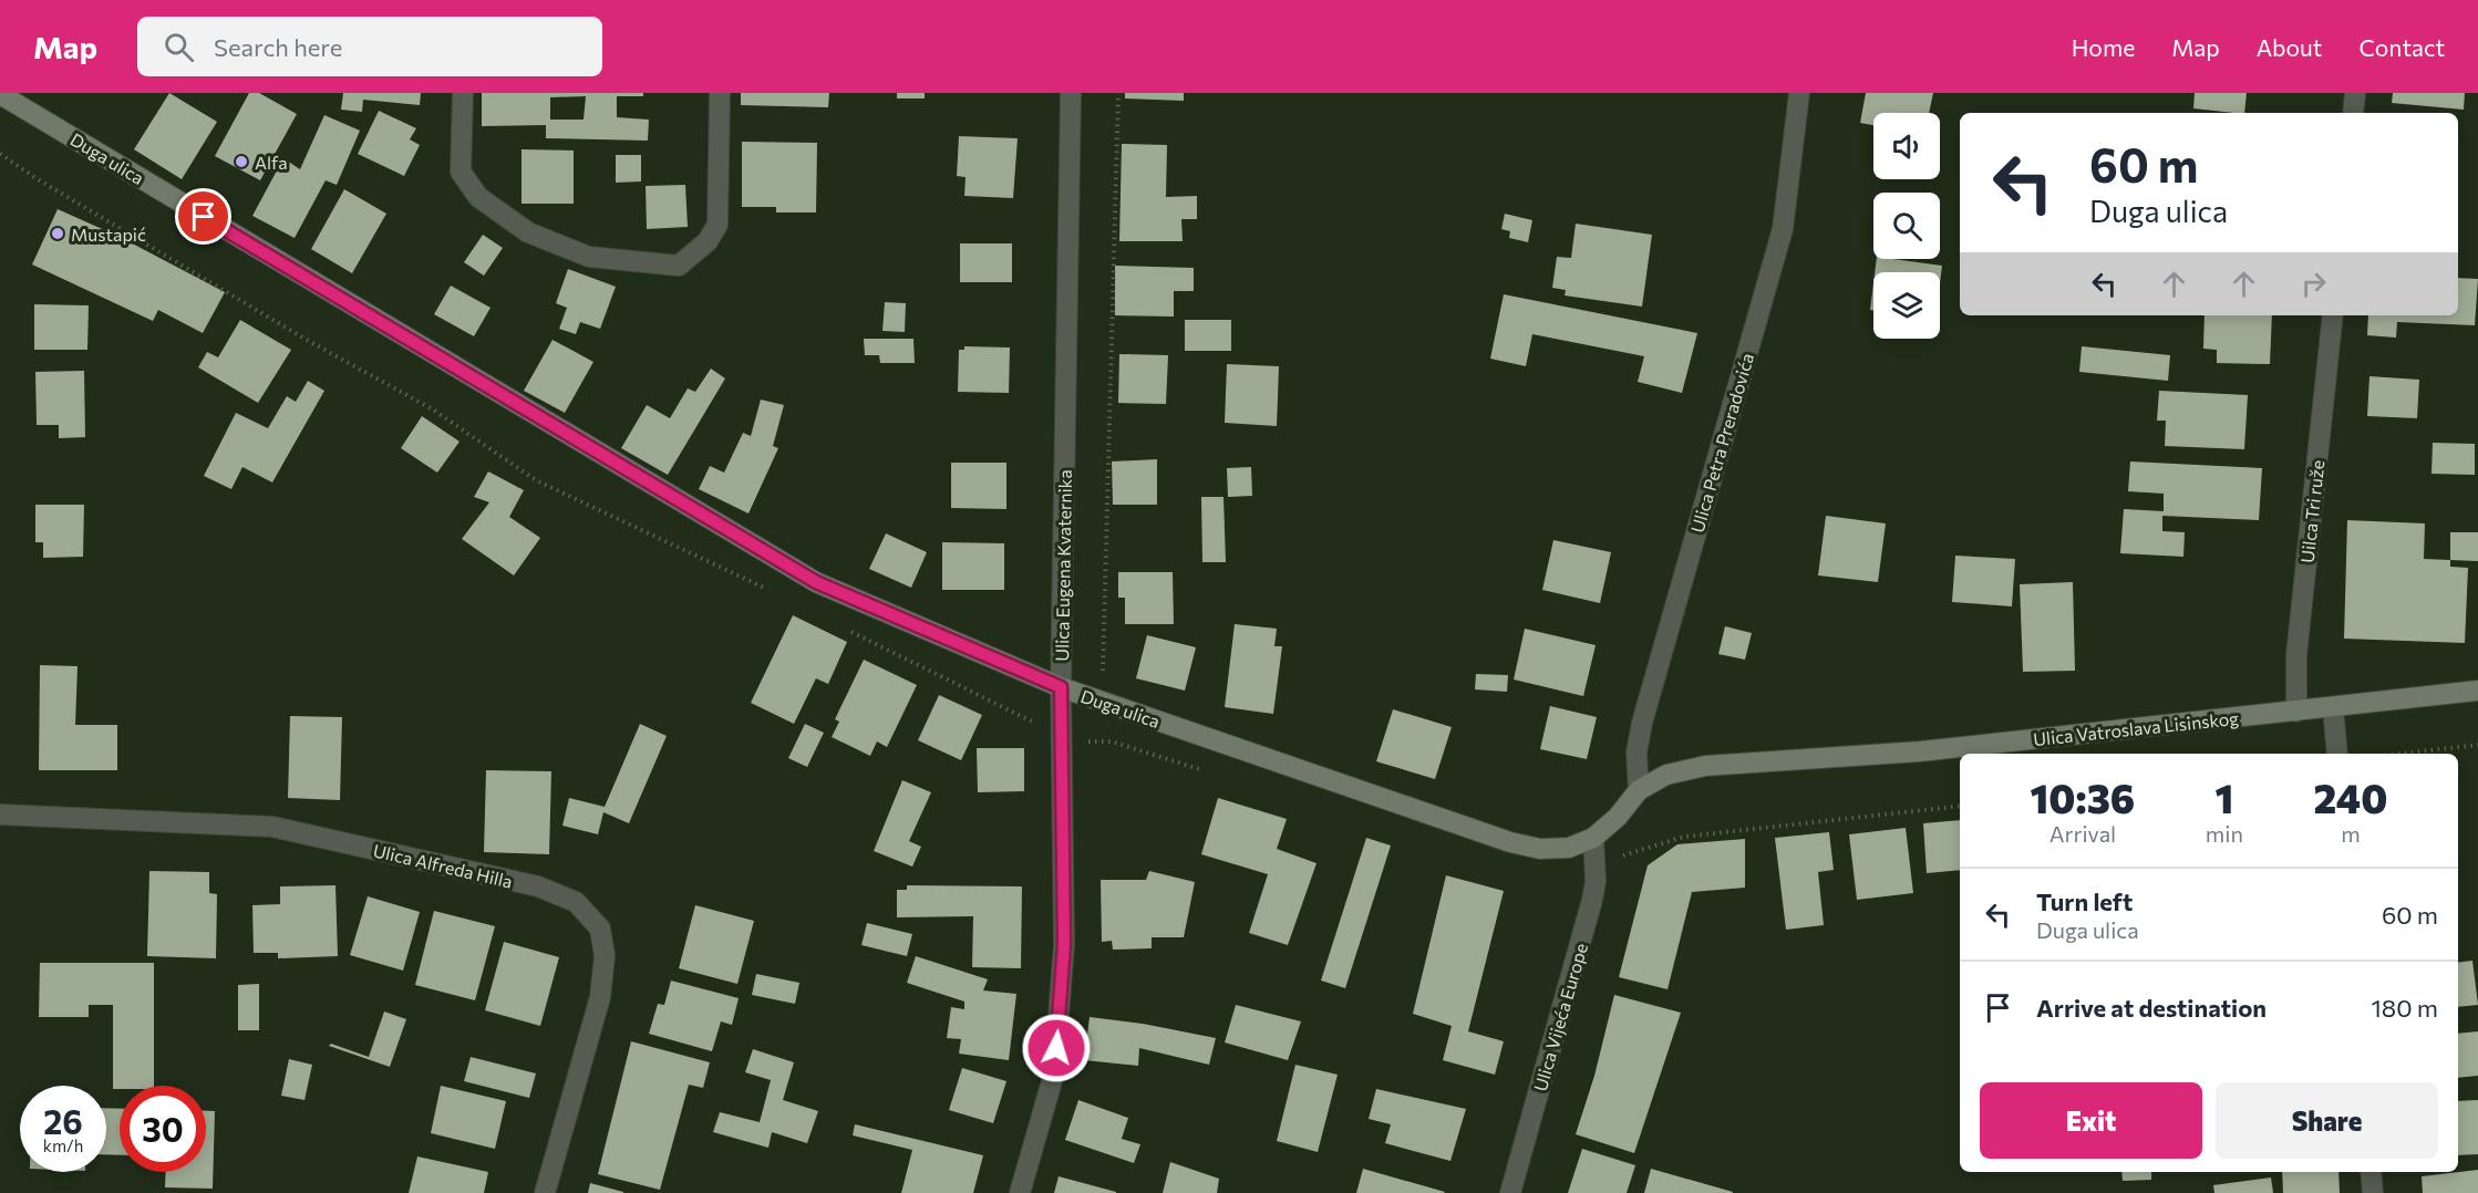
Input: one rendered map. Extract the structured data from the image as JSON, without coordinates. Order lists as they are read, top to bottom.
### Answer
{
  "streets": {
    "main road": ["Duga ulica", "Ulica Vatroslava Lisinskog"],
    "street": [
      "Ulica Petra Preradovića",
      "Uilca Tri ruže",
      "Ulica Eugena Kvaternika",
      "Ulica Alfreda Hilla",
      "Ulica Vijeća Europe"
    ]
  },
  "crossings": [
    ["Duga ulica", "Ulica Petra Preradovića"],
    ["Duga ulica", "Ulica Eugena Kvaternika"],
    ["Duga ulica", "Ulica Vatroslava Lisinskog"],
    ["Duga ulica", "Ulica Vijeća Europe"],
    ["Ulica Petra Preradovića", "Ulica Vatroslava Lisinskog"],
    ["Uilca Tri ruže", "Ulica Vatroslava Lisinskog"]
  ],
  "places": ["Alfa", "Mustapić"],
  "page": {
    "header": "Map",
    "search": "Search here",
    "nav": [
      "Home",
      "Map",
      "About",
      "Contact"
    ],
    "turn": ["60 m", "Duga ulica"],
    "eta": [
      "10:36",
      "Arrival",
      "1",
      "min",
      "240",
      "m"
    ],
    "list": [
      {
        "name": "Turn left",
        "note": "Duga ulica",
        "value": "60 m"
      },
      {
        "name": "Arrive at destination",
        "value": "180 m"
      }
    ],
    "buttons": ["Exit", "Share"],
    "speed": "26 km/h",
    "limit": "30"
  }
}
